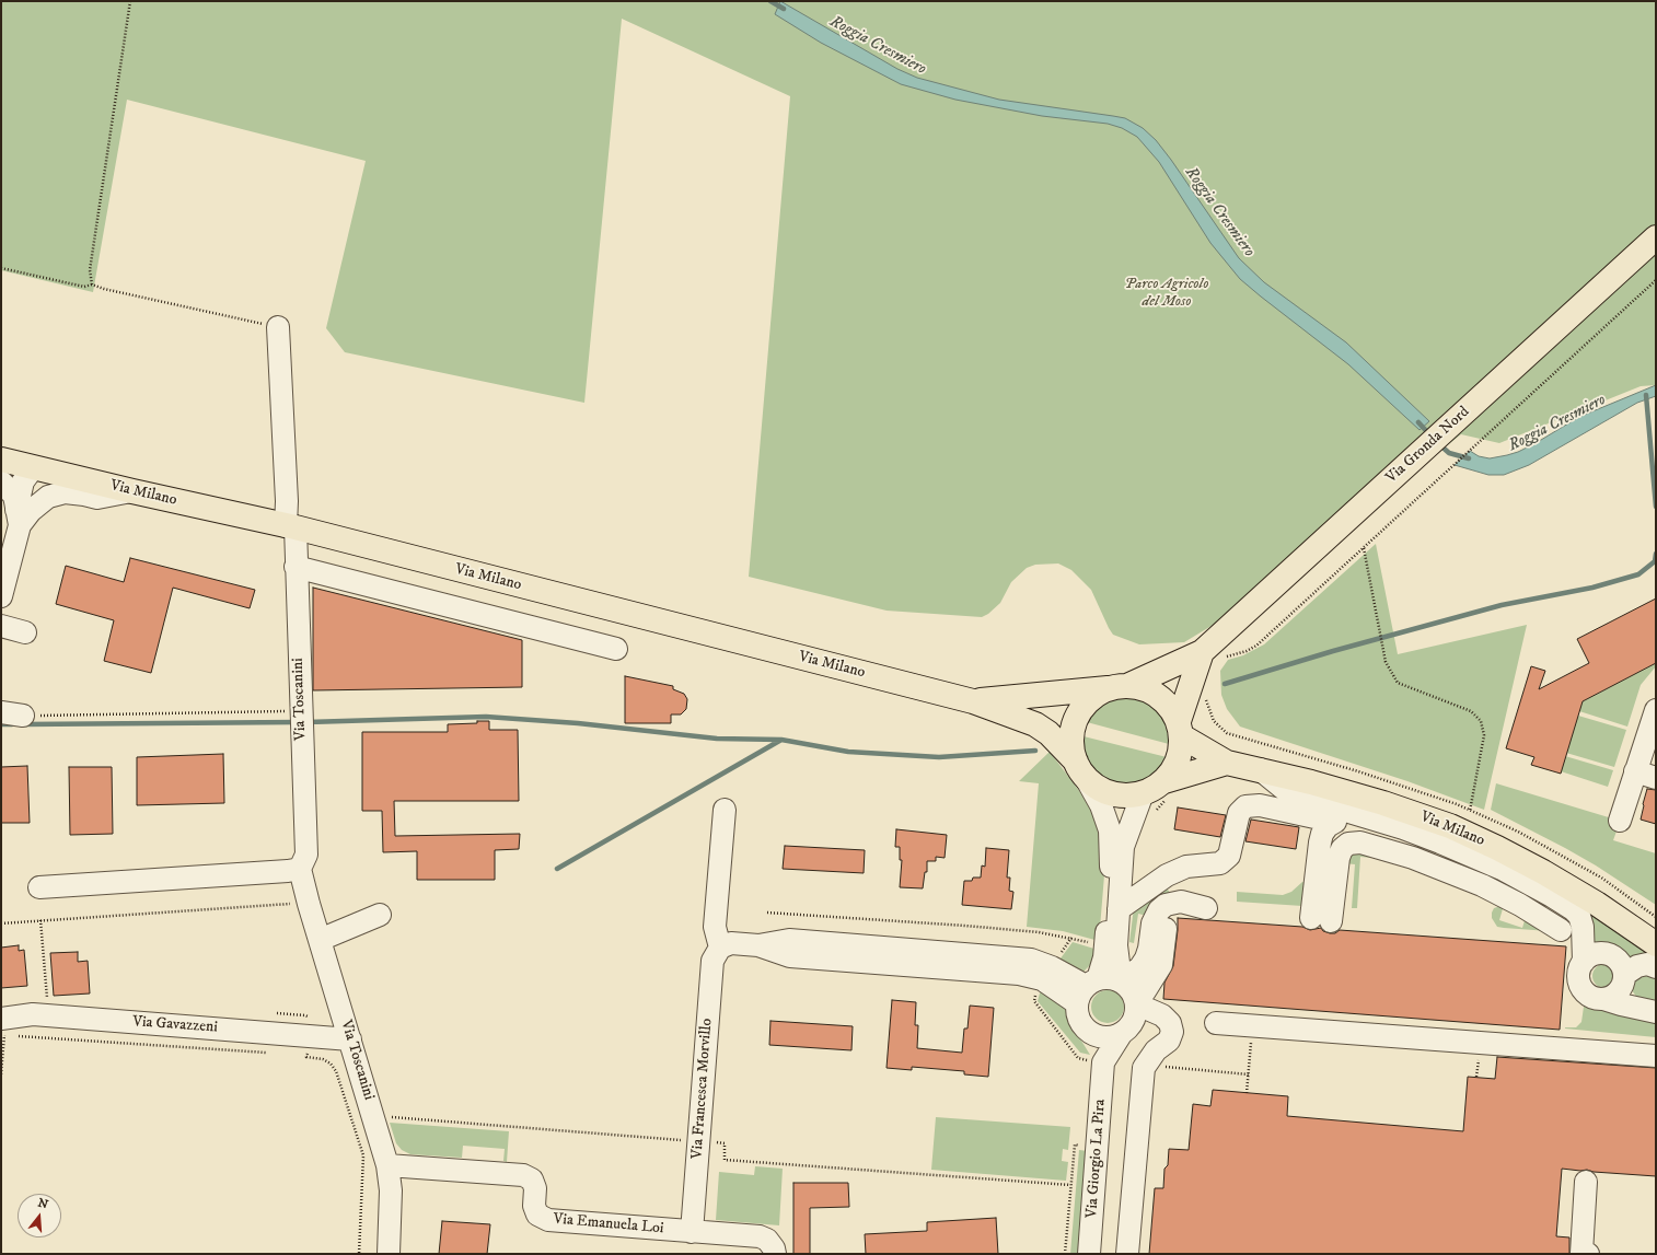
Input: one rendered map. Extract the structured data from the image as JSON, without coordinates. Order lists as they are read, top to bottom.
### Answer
{
  "streets": {
    "main road": ["Via Gronda Nord", "Via Milano"],
    "street": [
      "Via Toscanini",
      "Via Gavazzeni",
      "Via Francesca Morvillo",
      "Via Giorgio La Pira",
      "Via Emanuela Loi"
    ]
  },
  "crossings": [
    ["Via Gronda Nord", "Via Milano"],
    ["Via Milano", "Via Toscanini"],
    ["Via Toscanini", "Via Gavazzeni"],
    ["Via Toscanini", "Via Emanuela Loi"],
    ["Via Francesca Morvillo", "Via Emanuela Loi"]
  ],
  "water": ["Roggia Cresmiero"],
  "parks": ["Parco Agricolo del Moso"],
  "north": "top"
}
